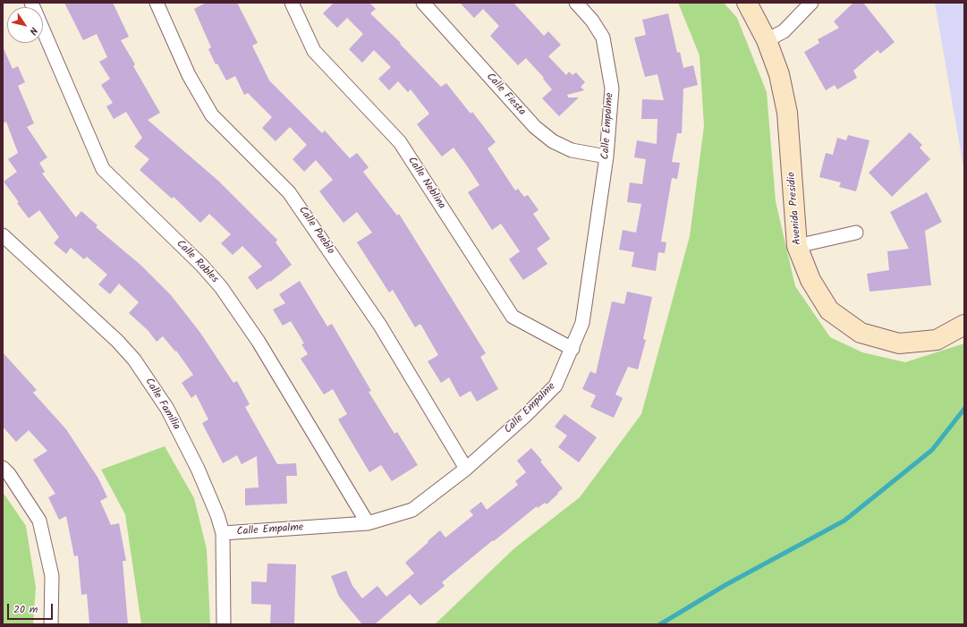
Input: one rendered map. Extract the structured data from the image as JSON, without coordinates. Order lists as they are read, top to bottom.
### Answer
{
  "streets": {
    "street": [
      "Calle Fiesta",
      "Calle Empalme",
      "Calle Neblina",
      "Avenida Presidio",
      "Calle Pueblo",
      "Calle Robles",
      "Calle Familia"
    ]
  },
  "crossings": [
    ["Calle Fiesta", "Calle Empalme"],
    ["Calle Empalme", "Calle Neblina"],
    ["Calle Empalme", "Calle Pueblo"],
    ["Calle Empalme", "Calle Robles"],
    ["Calle Empalme", "Calle Familia"]
  ],
  "scale_bar": "20 m",
  "north": "bottom right"
}
